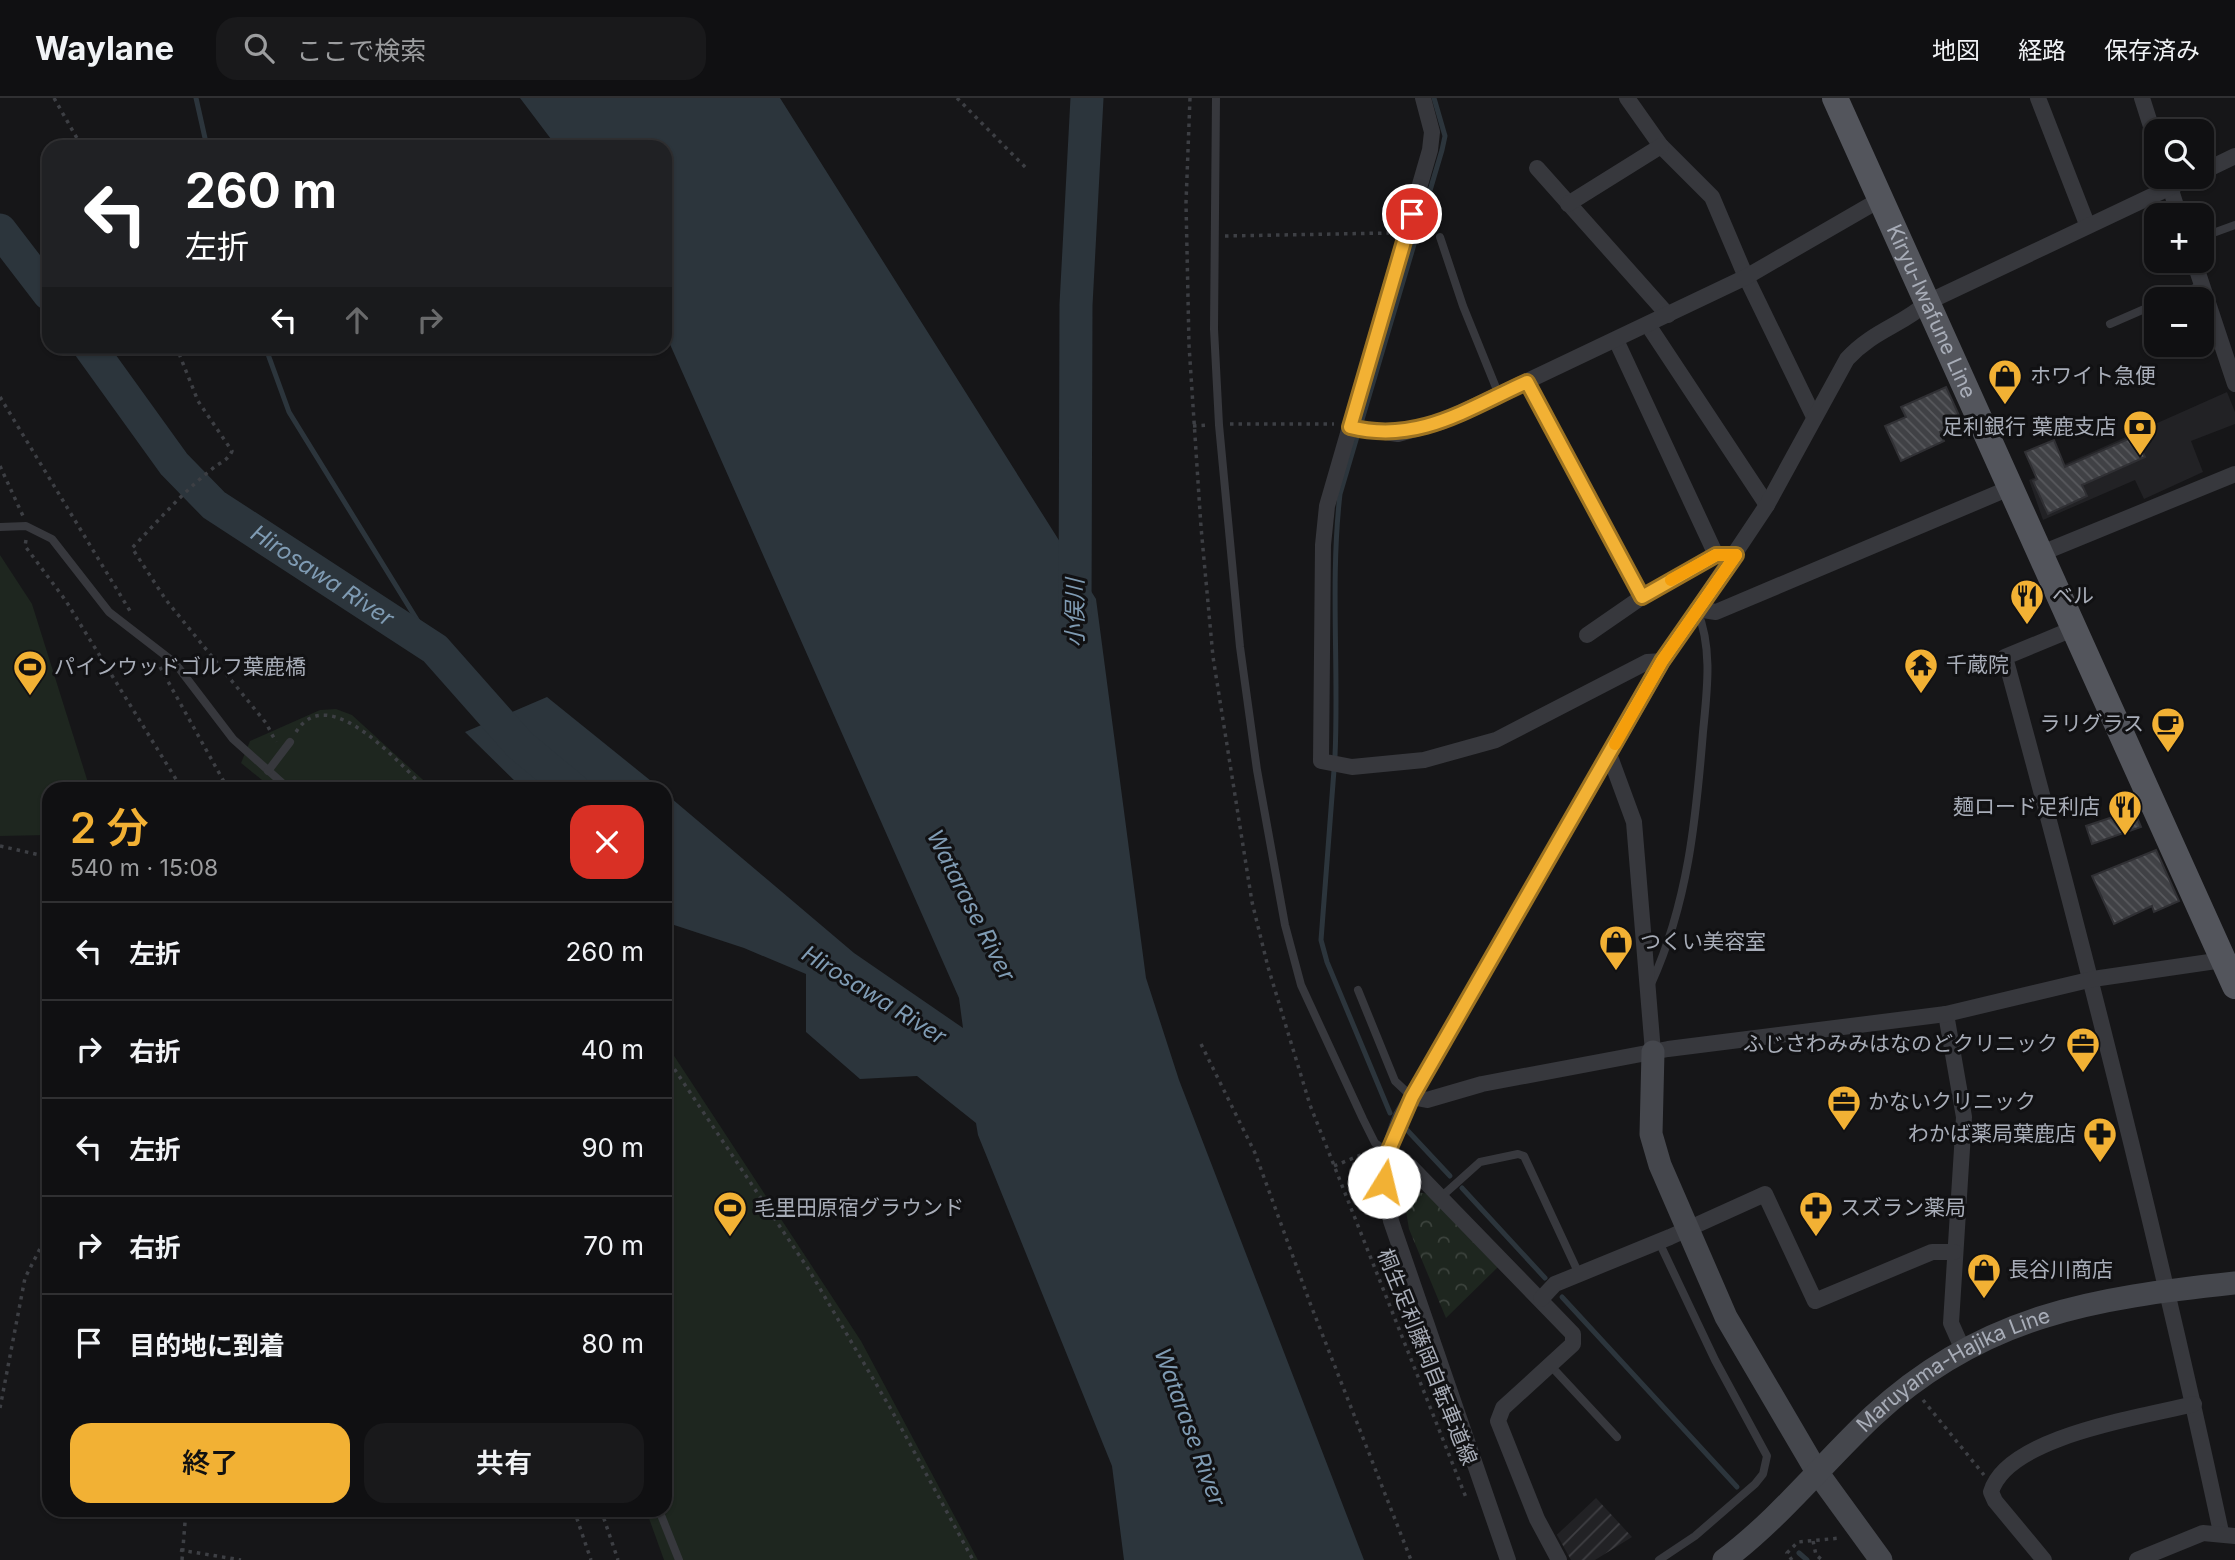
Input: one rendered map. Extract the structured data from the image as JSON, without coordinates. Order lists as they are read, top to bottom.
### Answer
{
  "streets": {
    "main road": ["Kiryu-Iwafune Line", "Maruyama-Hajika Line"],
    "path": ["桐生足利藤岡自転車道線"]
  },
  "water": ["Hirosawa River", "小俣川", "Watarase River"],
  "places": {
    "shop": ["ホワイト急便", "つくい美容室", "長谷川商店"],
    "bank": ["足利銀行 葉鹿支店"],
    "restaurant": ["ベル", "麺ロード足利店"],
    "temple": ["千蔵院"],
    "sports": ["パインウッドゴルフ葉鹿橋", "毛里田原宿グラウンド"],
    "cafe": ["ラリグラス"],
    "office": ["ふじさわみみはなのどクリニック", "かないクリニック"],
    "pharmacy": ["わかば薬局葉鹿店", "スズラン薬局"]
  },
  "page": {
    "header": "Waylane",
    "search": "ここで検索",
    "nav": ["地図", "経路", "保存済み"],
    "map_buttons": ["+", "−"],
    "turn": ["260 m", "左折"],
    "heading": ["2 分", "540 m · 15:08"],
    "list": [
      {
        "name": "左折",
        "value": "260 m"
      },
      {
        "name": "右折",
        "value": "40 m"
      },
      {
        "name": "左折",
        "value": "90 m"
      },
      {
        "name": "右折",
        "value": "70 m"
      },
      {
        "name": "目的地に到着",
        "value": "80 m"
      }
    ],
    "buttons": ["終了", "共有"]
  }
}
